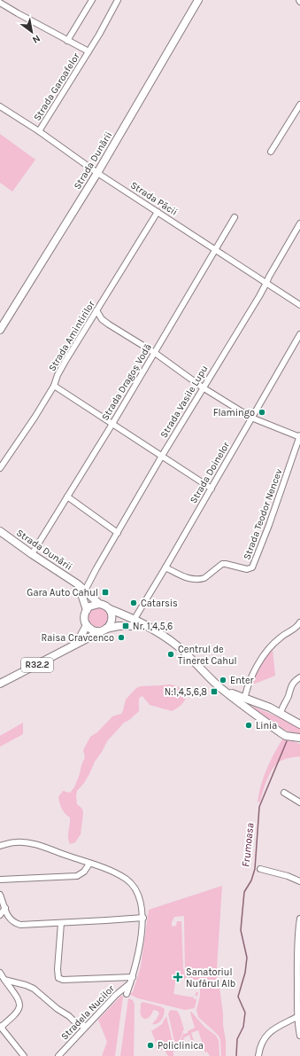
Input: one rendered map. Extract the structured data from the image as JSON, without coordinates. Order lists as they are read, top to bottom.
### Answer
{
  "streets": {
    "main road": ["Strada Dunării", "R32.2"],
    "street": [
      "Strada Garoafelor",
      "Strada Păcii",
      "Strada Amintirilor",
      "Strada Dragoș Vodă",
      "Strada Vasile Lupu",
      "Strada Doinelor",
      "Strada Teodor Nencev",
      "Stradela Nucilor"
    ]
  },
  "crossings": [
    ["Strada Garoafelor", "Strada Păcii"],
    ["Strada Dunării", "Strada Păcii"],
    ["Strada Dunării", "Strada Dragoș Vodă"],
    ["Strada Dunării", "Strada Vasile Lupu"],
    ["Strada Dunării", "R32.2"],
    ["Strada Păcii", "Strada Amintirilor"],
    ["Strada Păcii", "Strada Dragoș Vodă"],
    ["Strada Păcii", "Strada Vasile Lupu"],
    ["Strada Doinelor", "Strada Teodor Nencev"]
  ],
  "water": ["Frumoasa"],
  "places": {
    "other": [
      "Flamingo",
      "Catarsis",
      "Raisa Cravcenco",
      "Centrul de Tineret Cahul",
      "Enter",
      "Linia",
      "Policlinica"
    ],
    "transit": ["Gara Auto Cahul", "Nr. 1,4,5,6", "N:1,4,5,6,8"],
    "health": ["Sanatoriul Nufărul Alb"]
  },
  "north": "bottom right"
}
